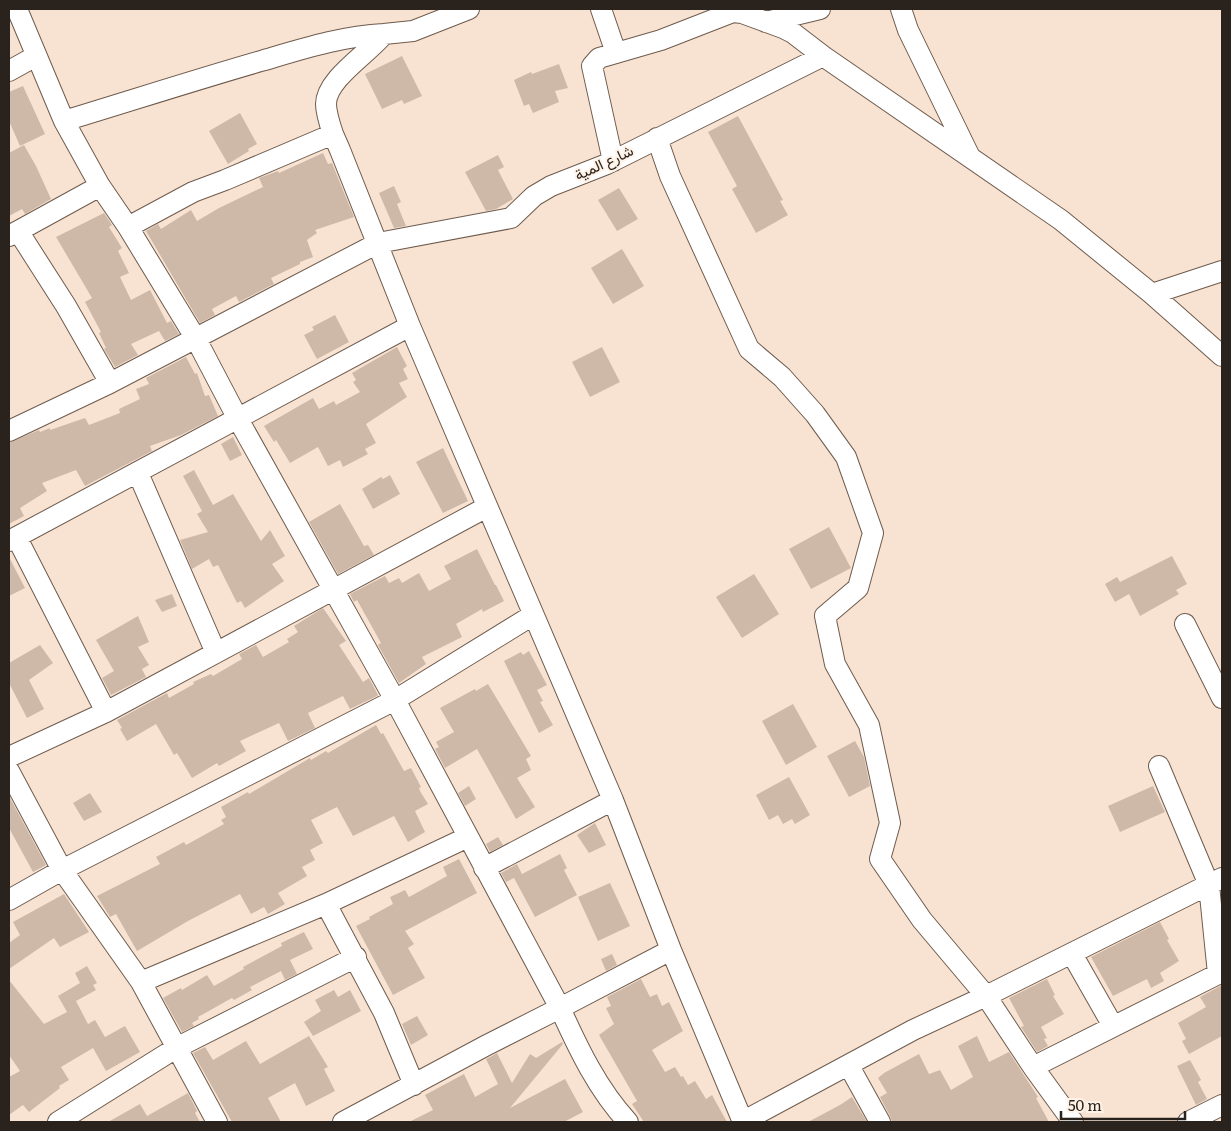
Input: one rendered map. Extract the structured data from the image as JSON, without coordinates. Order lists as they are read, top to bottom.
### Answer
{
  "streets": {
    "street": ["شارع المية"]
  },
  "scale_bar": "50 m"
}
